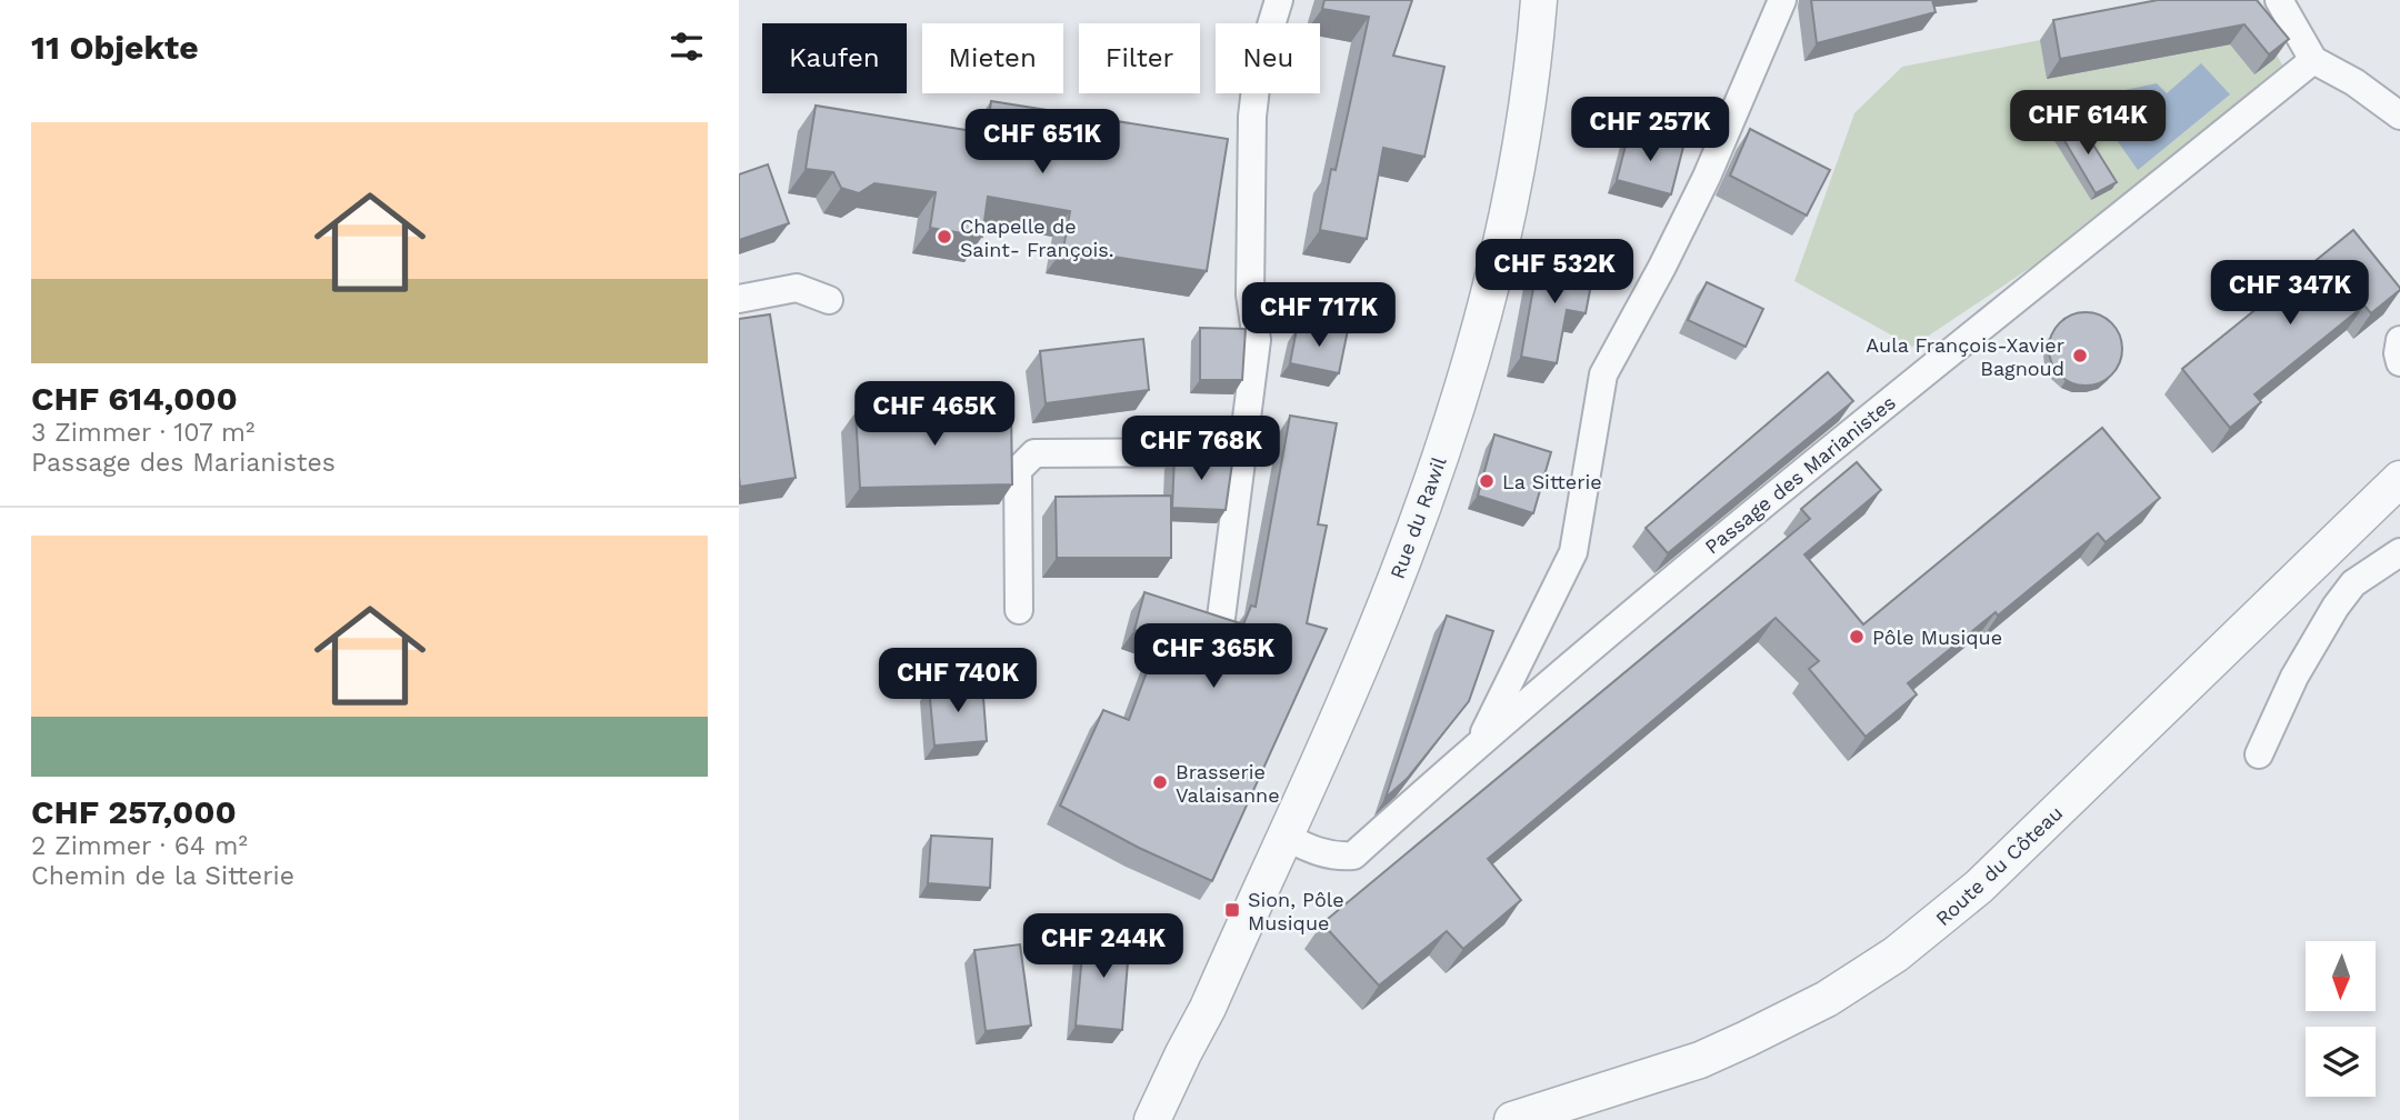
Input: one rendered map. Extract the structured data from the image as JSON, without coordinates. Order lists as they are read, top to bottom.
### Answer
{
  "streets": {
    "street": ["Passage des Marianistes", "Rue du Rawil", "Route du Côteau"]
  },
  "crossings": [
    ["Passage des Marianistes", "Rue du Rawil"]
  ],
  "places": {
    "other": [
      "Chapelle de Saint- François.",
      "Aula François-Xavier Bagnoud",
      "La Sitterie",
      "Pôle Musique",
      "Brasserie Valaisanne"
    ],
    "transit": ["Sion, Pôle Musique"]
  },
  "north": "bottom",
  "page": {
    "heading": "11 Objekte",
    "chip": [
      "Kaufen",
      "Mieten",
      "Filter",
      "Neu"
    ],
    "price": [
      "CHF 614K",
      "CHF 257K",
      "CHF 651K",
      "CHF 532K",
      "CHF 347K",
      "CHF 717K",
      "CHF 465K",
      "CHF 768K",
      "CHF 365K",
      "CHF 740K",
      "CHF 244K"
    ],
    "list": [
      {
        "name": "CHF 614,000",
        "note": "3 Zimmer · 107 m² · Passage des Marianistes"
      },
      {
        "name": "CHF 257,000",
        "note": "2 Zimmer · 64 m² · Chemin de la Sitterie"
      }
    ]
  }
}
